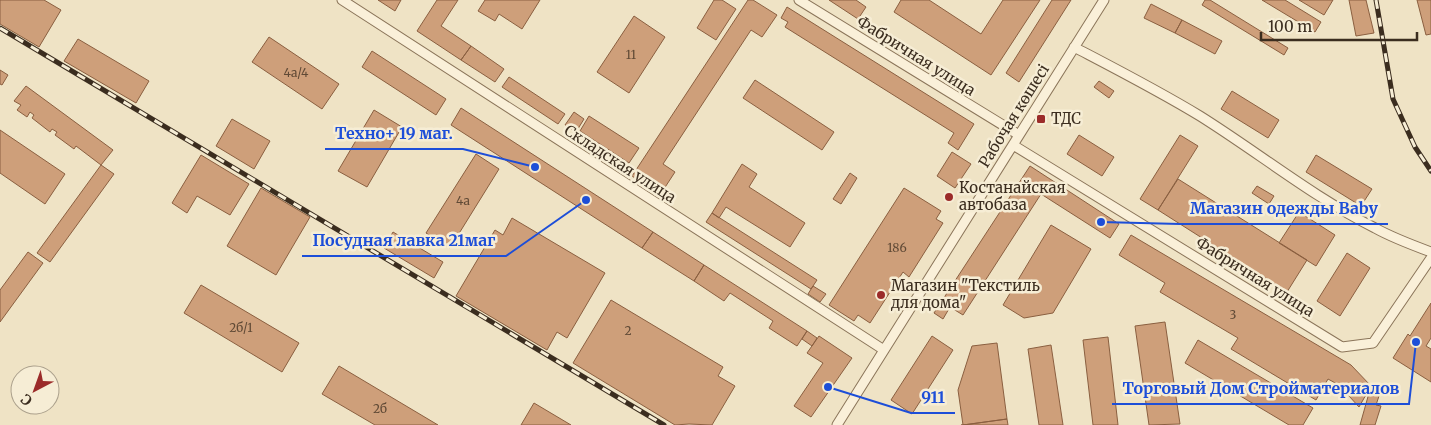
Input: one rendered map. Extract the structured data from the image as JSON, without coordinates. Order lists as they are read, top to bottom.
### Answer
{
  "streets": {
    "street": ["Фабричная улица", "Рабочая көшесі", "Складская улица"]
  },
  "crossings": [
    ["Фабричная улица", "Рабочая көшесі"],
    ["Рабочая көшесі", "Складская улица"]
  ],
  "places": {
    "transit": ["ТДС"],
    "other": [
      "Техно+ 19 маг.",
      "Костанайская автобаза",
      "Посудная лавка 21маг",
      "Магазин одежды Baby",
      "Магазин \"Текстиль для дома\"",
      "Торговый Дом Стройматериалов",
      "911"
    ]
  },
  "house_numbers": [
    "11",
    "4а/4",
    "4а",
    "186",
    "3",
    "2б/1",
    "2",
    "2б"
  ],
  "scale_bar": "100 m",
  "north": "bottom left"
}
